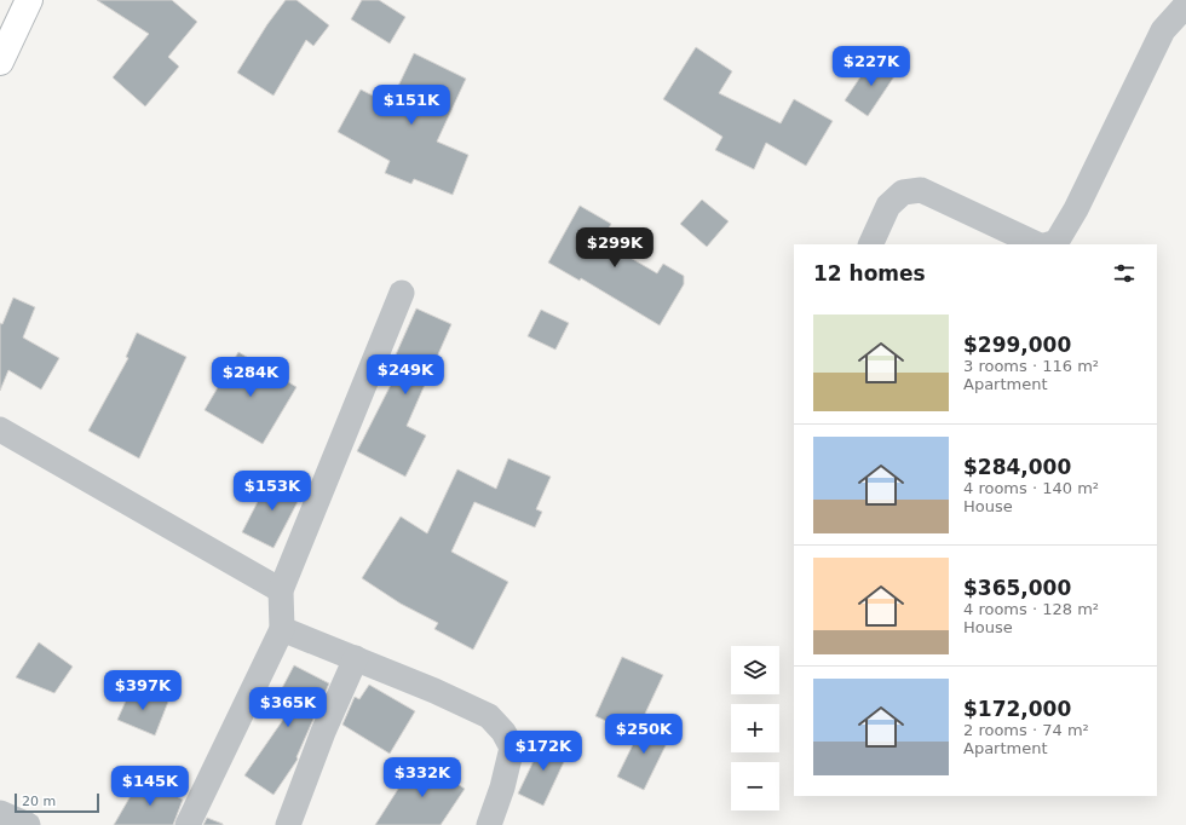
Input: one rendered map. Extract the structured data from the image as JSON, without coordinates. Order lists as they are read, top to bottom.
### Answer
{
  "scale_bar": "20 m",
  "page": {
    "price": [
      "$227K",
      "$151K",
      "$299K",
      "$249K",
      "$284K",
      "$153K",
      "$397K",
      "$365K",
      "$250K",
      "$172K",
      "$332K",
      "$145K"
    ],
    "heading": "12 homes",
    "list": [
      {
        "name": "$299,000",
        "note": "3 rooms · 116 m² · Apartment"
      },
      {
        "name": "$284,000",
        "note": "4 rooms · 140 m² · House"
      },
      {
        "name": "$365,000",
        "note": "4 rooms · 128 m² · House"
      },
      {
        "name": "$172,000",
        "note": "2 rooms · 74 m² · Apartment"
      }
    ],
    "map_buttons": ["+", "−"],
    "scale": "20 m"
  }
}
